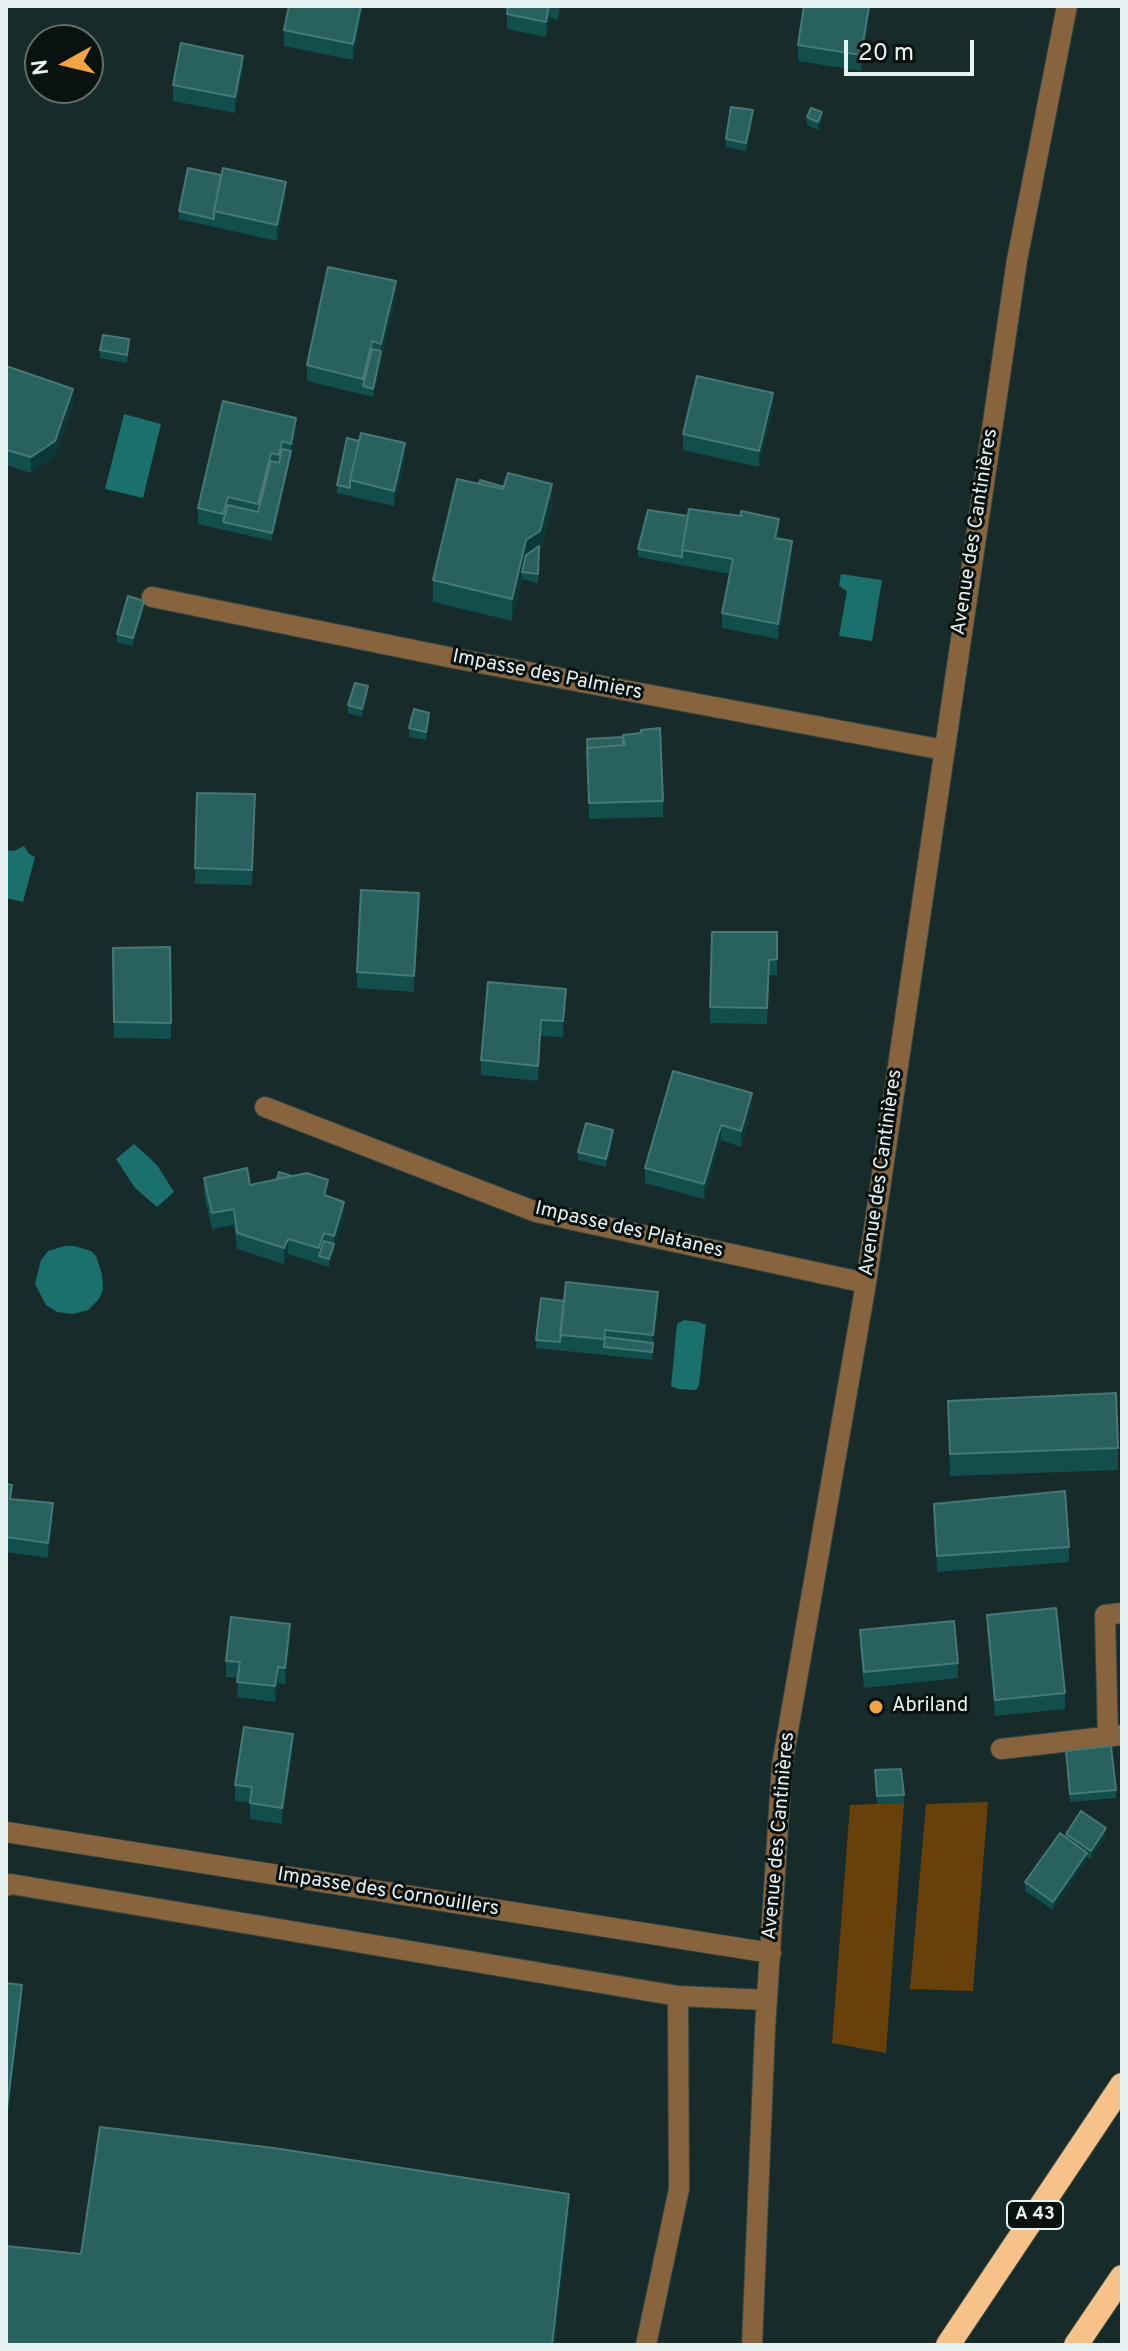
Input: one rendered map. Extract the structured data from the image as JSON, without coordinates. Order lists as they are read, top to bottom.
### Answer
{
  "streets": {
    "highway": ["A 43"],
    "street": [
      "Avenue des Cantinières",
      "Impasse des Palmiers",
      "Impasse des Platanes",
      "Impasse des Cornouillers"
    ]
  },
  "crossings": [
    ["Avenue des Cantinières", "Impasse des Palmiers"],
    ["Avenue des Cantinières", "Impasse des Platanes"],
    ["Avenue des Cantinières", "Impasse des Cornouillers"]
  ],
  "places": ["Abriland"],
  "scale_bar": "20 m",
  "north": "left"
}
